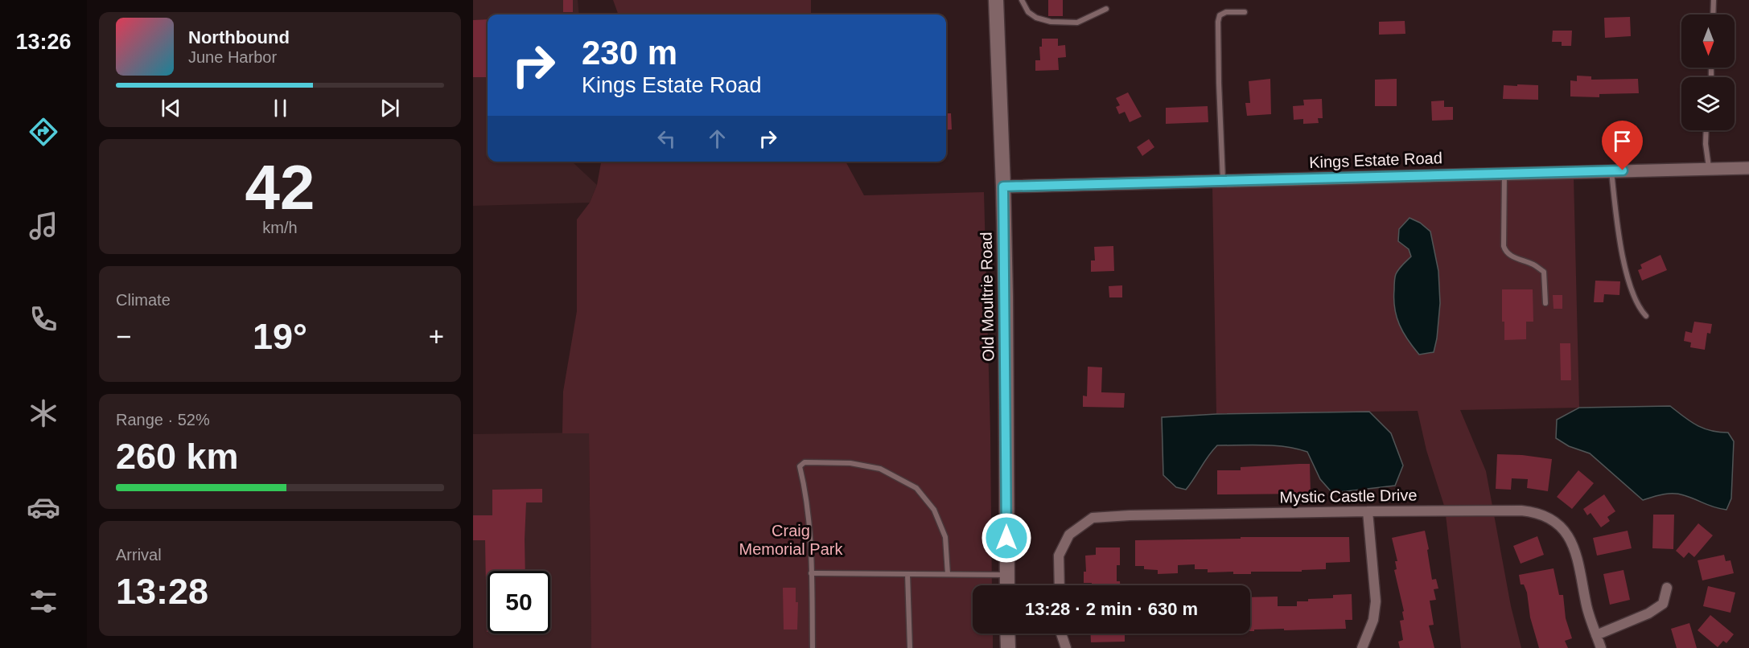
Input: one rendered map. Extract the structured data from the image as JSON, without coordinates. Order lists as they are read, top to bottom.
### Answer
{
  "streets": {
    "main road": ["Old Moultrie Road"],
    "street": ["Kings Estate Road", "Mystic Castle Drive"]
  },
  "crossings": [
    ["Kings Estate Road", "Old Moultrie Road"]
  ],
  "parks": ["Craig Memorial Park"],
  "north": "bottom",
  "page": {
    "tabs": "13:26",
    "turn": ["230 m", "Kings Estate Road"],
    "song": ["Northbound", "June Harbor"],
    "tile": [
      ["42", "km/h"],
      "Climate",
      ["Range · 52%", "260 km"],
      ["Arrival", "13:28"]
    ],
    "heat": ["−", "19°", "+"],
    "limit": "50",
    "trip": "13:28 · 2 min · 630 m"
  }
}
